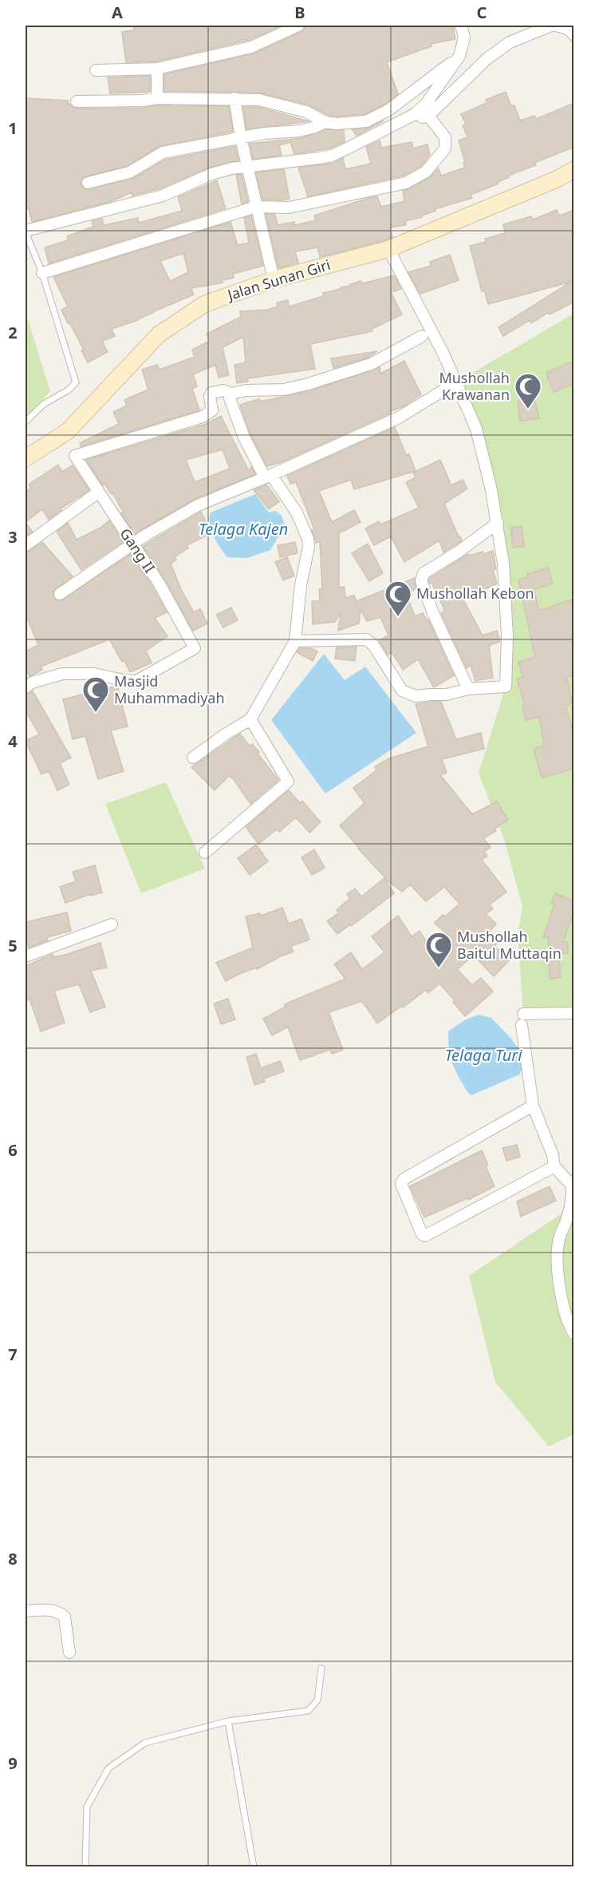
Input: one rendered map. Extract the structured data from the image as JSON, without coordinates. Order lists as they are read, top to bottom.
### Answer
{
  "streets": {
    "main road": ["Jalan Sunan Giri"],
    "street": ["Gang II"]
  },
  "water": ["Telaga Kajen", "Telaga Turi"],
  "places": {
    "mosque": [
      "Mushollah Krawanan",
      "Mushollah Kebon",
      "Masjid Muhammadiyah",
      "Mushollah Baitul Muttaqin"
    ]
  },
  "grid": {
    "columns": ["A", "B", "C"],
    "rows": [
      "1",
      "2",
      "3",
      "4",
      "5",
      "6",
      "7",
      "8",
      "9"
    ]
  }
}
